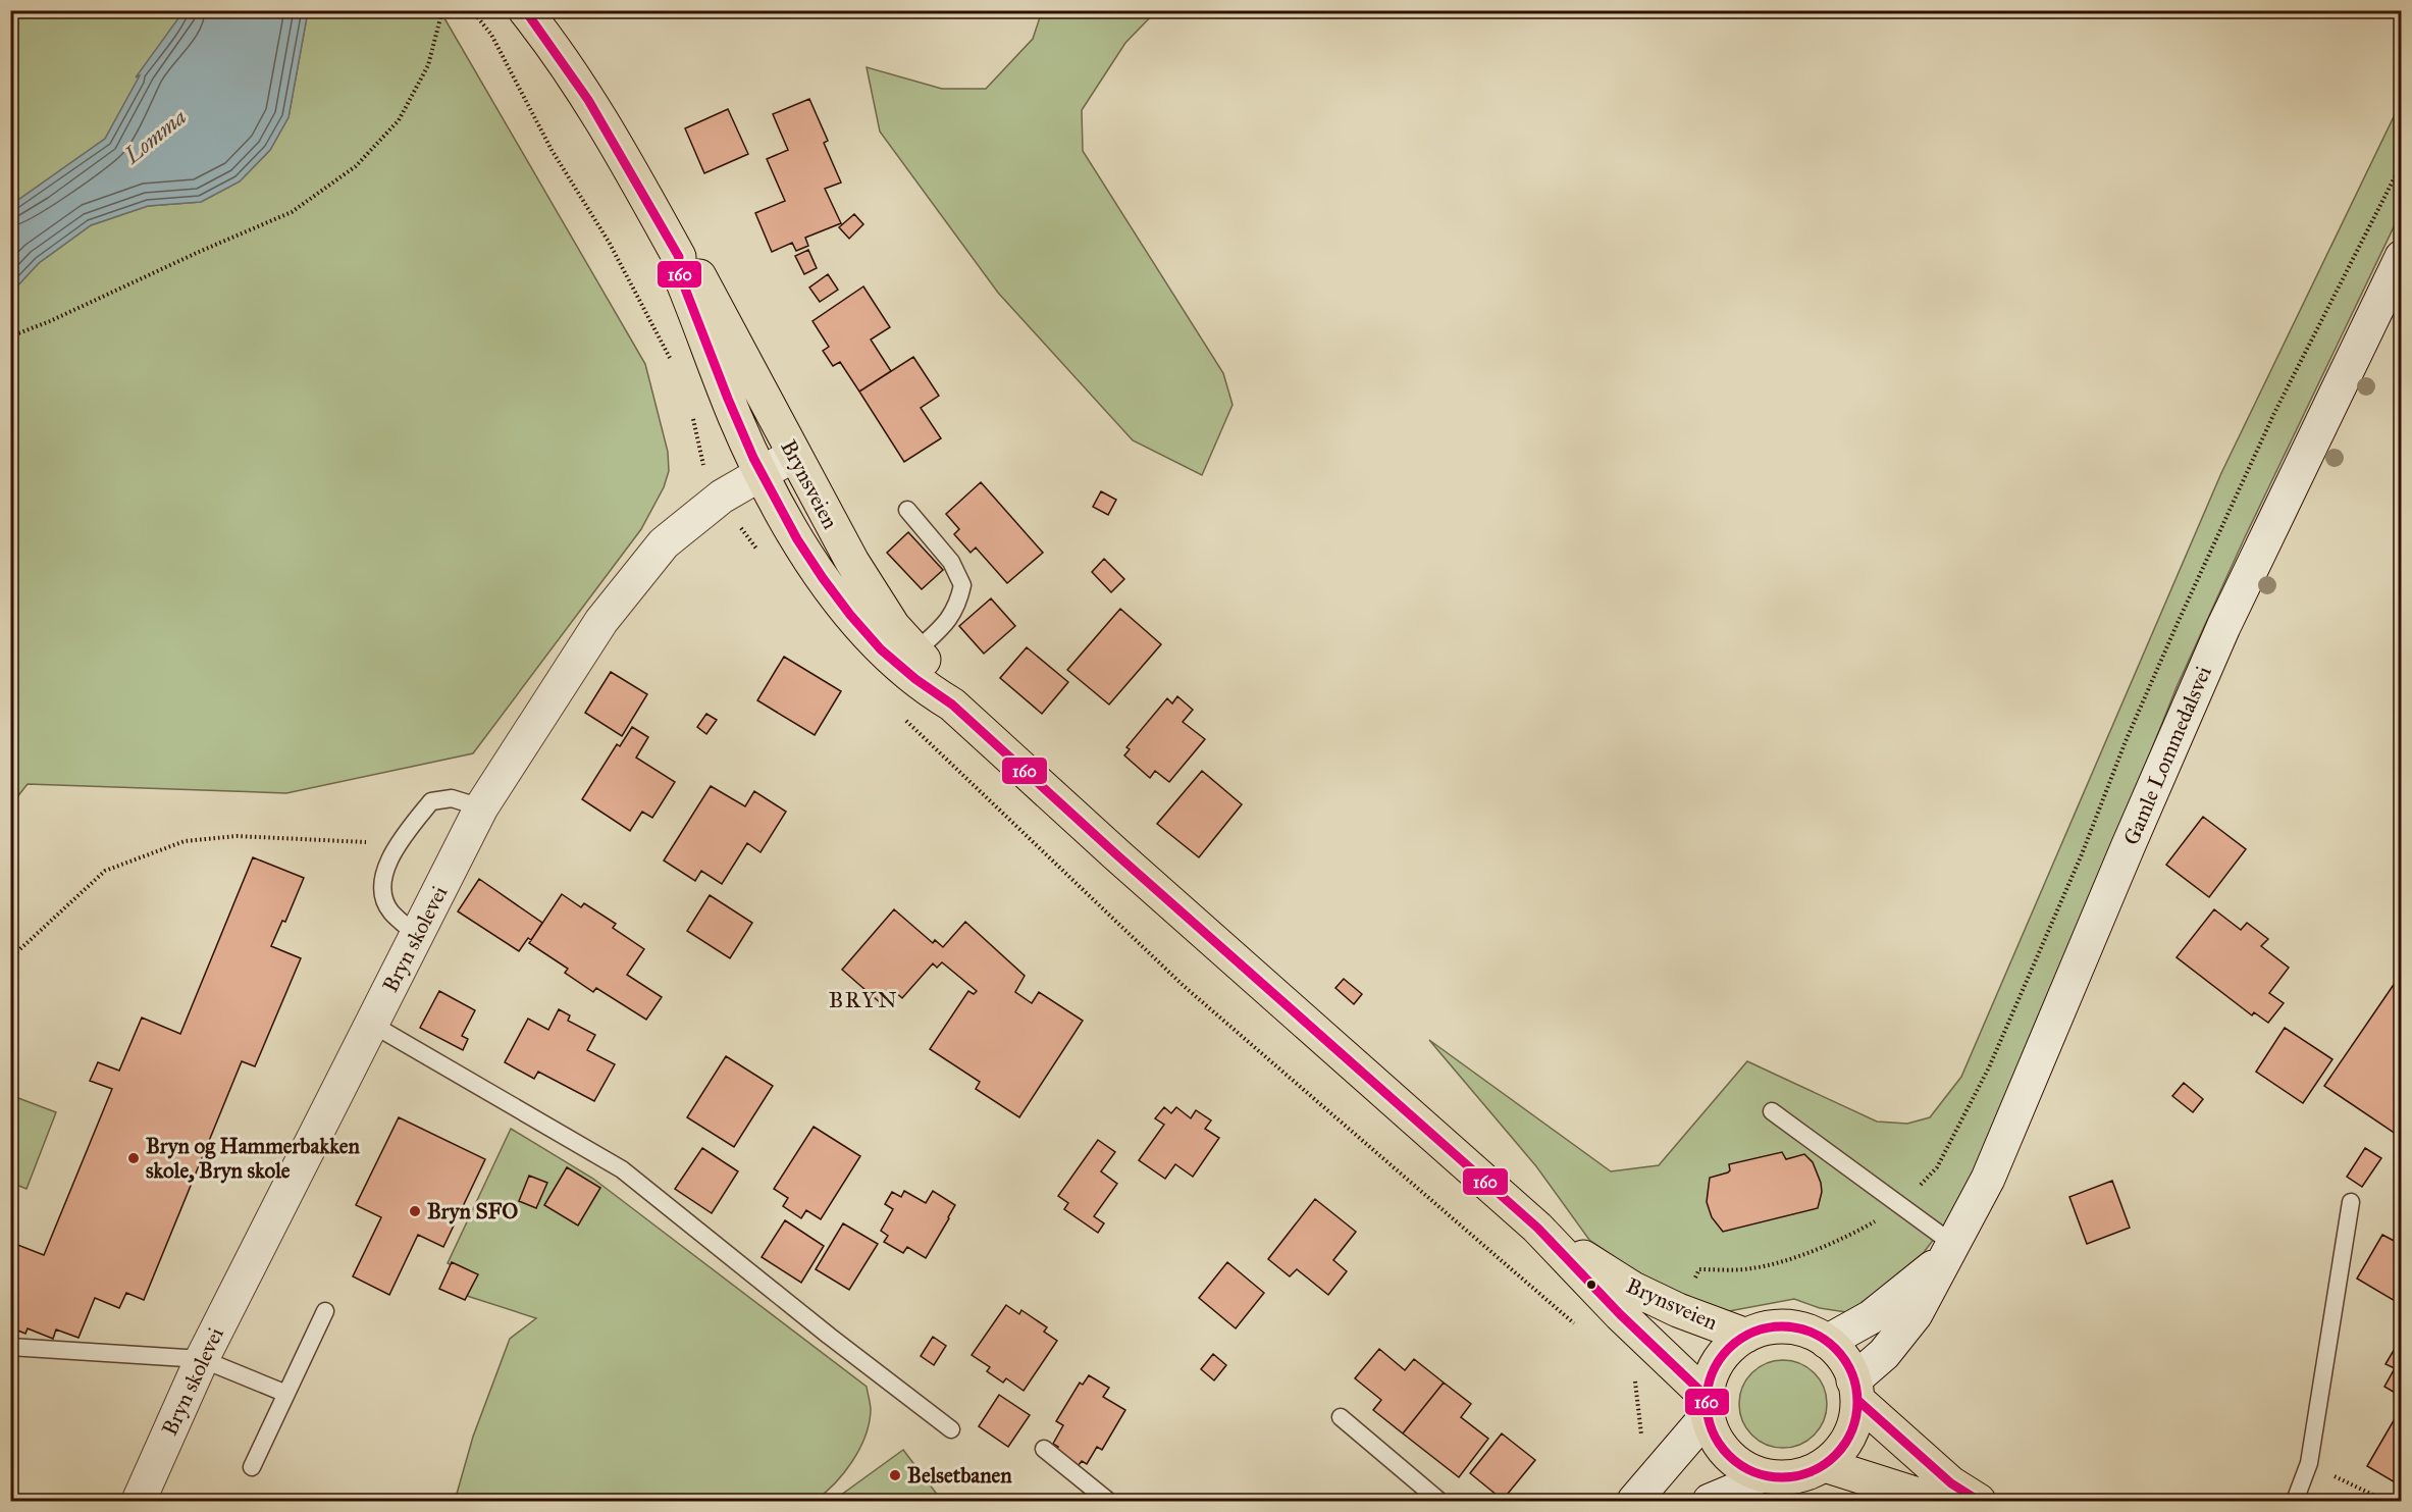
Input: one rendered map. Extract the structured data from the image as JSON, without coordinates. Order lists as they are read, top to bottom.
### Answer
{
  "streets": {
    "main road": ["Brynsveien"],
    "street": ["Gamle Lommedalsvei", "Bryn skolevei"]
  },
  "crossings": [
    ["Brynsveien", "Gamle Lommedalsvei"],
    ["Brynsveien", "Bryn skolevei"]
  ],
  "districts": ["BRYN"],
  "water": ["Lomma"],
  "places": ["Bryn og Hammerbakken skole, Bryn skole", "Bryn SFO", "Belsetbanen"],
  "lines": ["transit line 160"]
}
